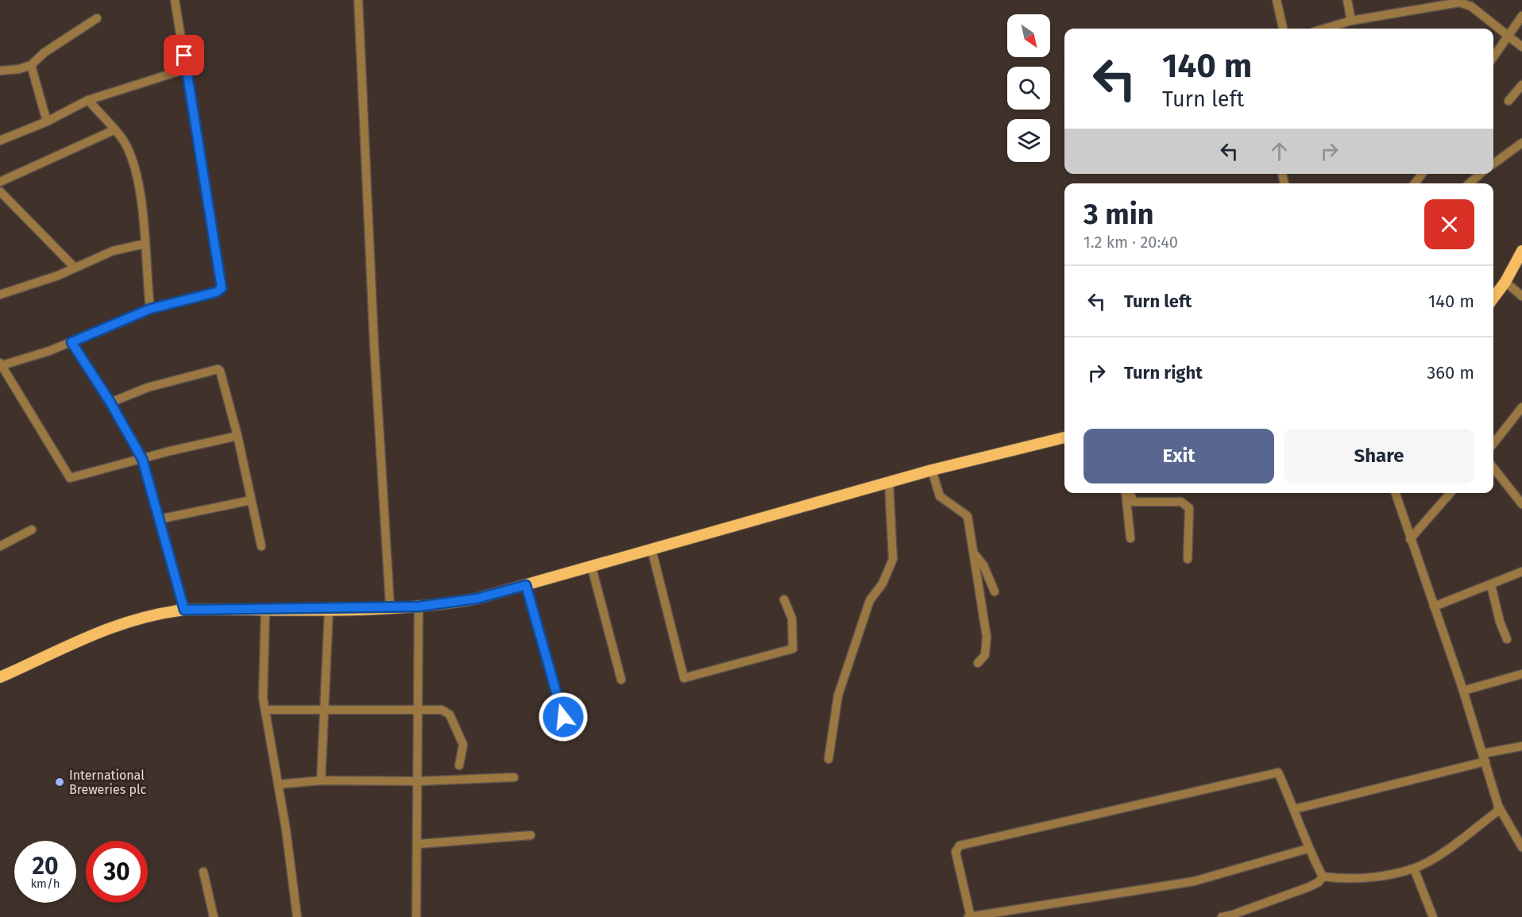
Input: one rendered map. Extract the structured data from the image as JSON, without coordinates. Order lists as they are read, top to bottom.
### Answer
{
  "places": ["International Breweries plc"],
  "north": "bottom right",
  "page": {
    "turn": ["140 m", "Turn left"],
    "heading": ["3 min", "1.2 km · 20:40"],
    "list": [
      {
        "name": "Turn left",
        "value": "140 m"
      },
      {
        "name": "Turn right",
        "value": "360 m"
      }
    ],
    "buttons": ["Exit", "Share"],
    "speed": "20 km/h",
    "limit": "30"
  }
}
